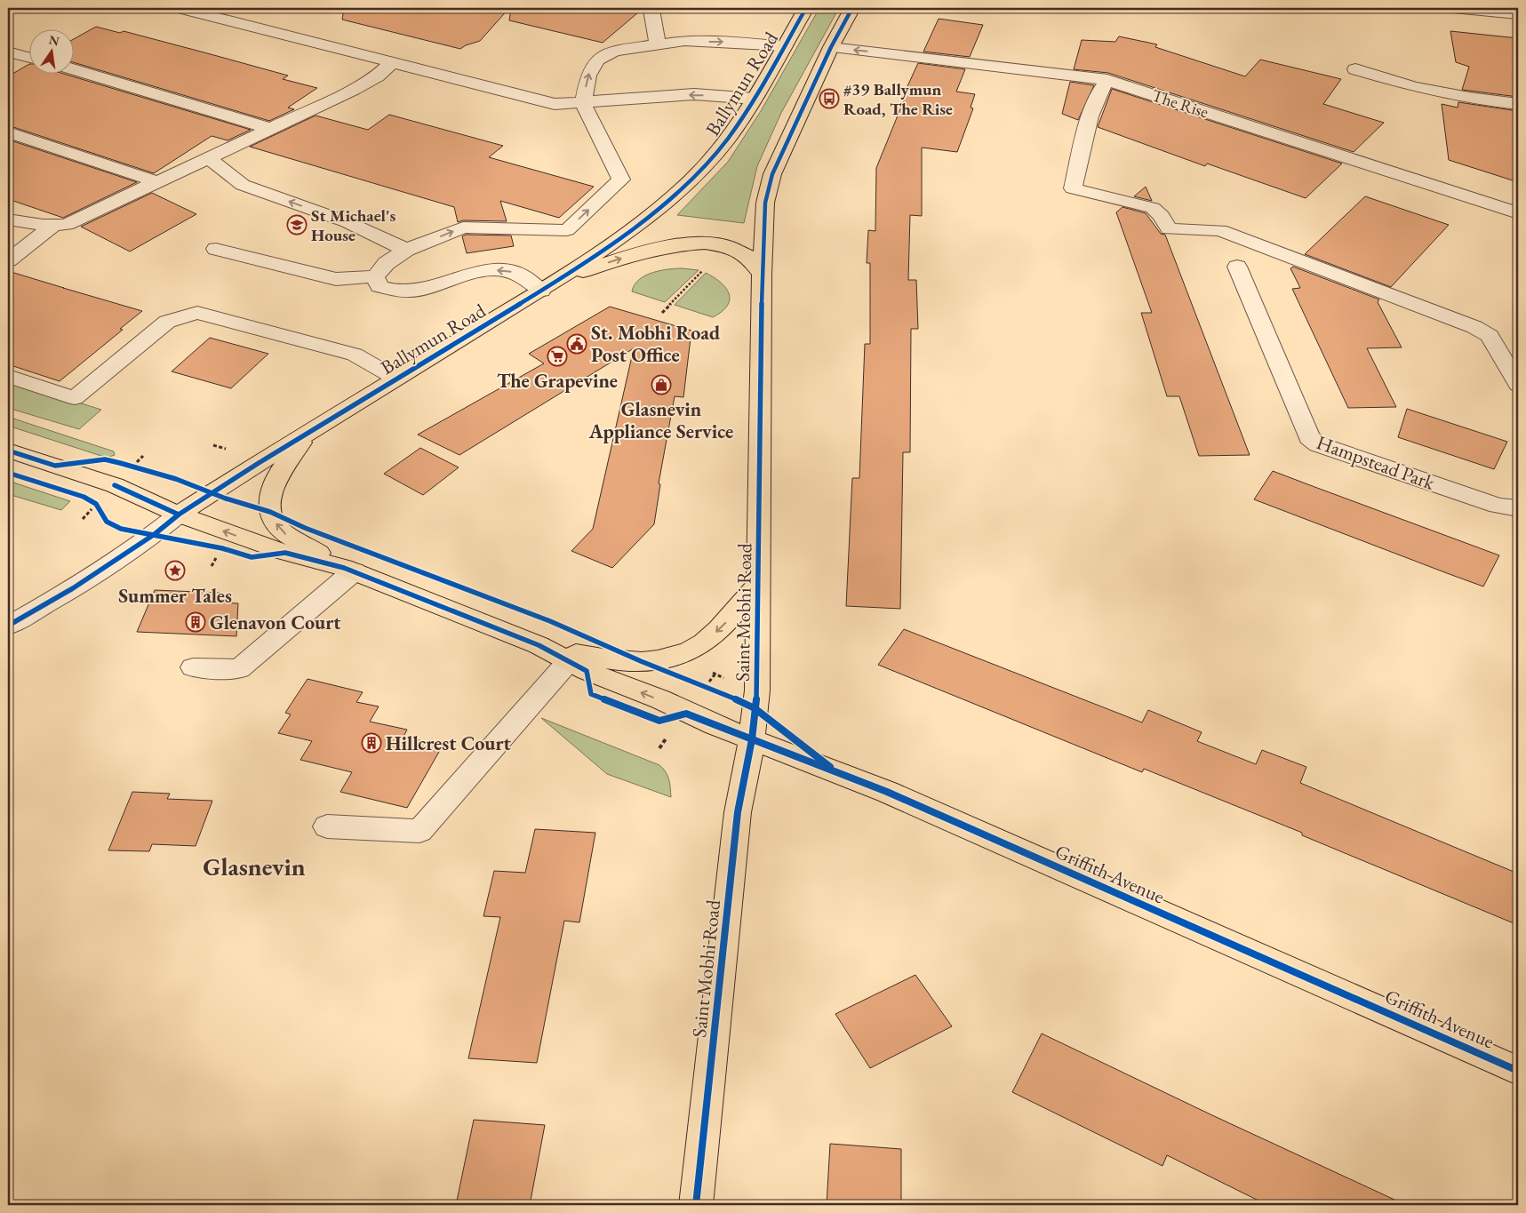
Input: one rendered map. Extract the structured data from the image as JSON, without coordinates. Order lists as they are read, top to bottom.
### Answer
{
  "streets": {
    "main road": ["Ballymun Road", "Saint Mobhi Road", "Griffith Avenue"],
    "street": ["The Rise", "Hampstead Park"]
  },
  "crossings": [
    ["Ballymun Road", "Griffith Avenue"],
    ["The Rise", "Saint Mobhi Road"],
    ["Saint Mobhi Road", "Griffith Avenue"]
  ],
  "one_way": ["The Rise"],
  "districts": ["Glasnevin"],
  "places": {
    "bus stop": ["#39 Ballymun Road, The Rise"],
    "school or university": ["St Michael's House"],
    "public building": ["St. Mobhi Road Post Office"],
    "supermarket": ["The Grapevine"],
    "shop": ["Glasnevin Appliance Service"],
    "place": ["Summer Tales"],
    "building": ["Glenavon Court", "Hillcrest Court"]
  },
  "north": "top"
}
